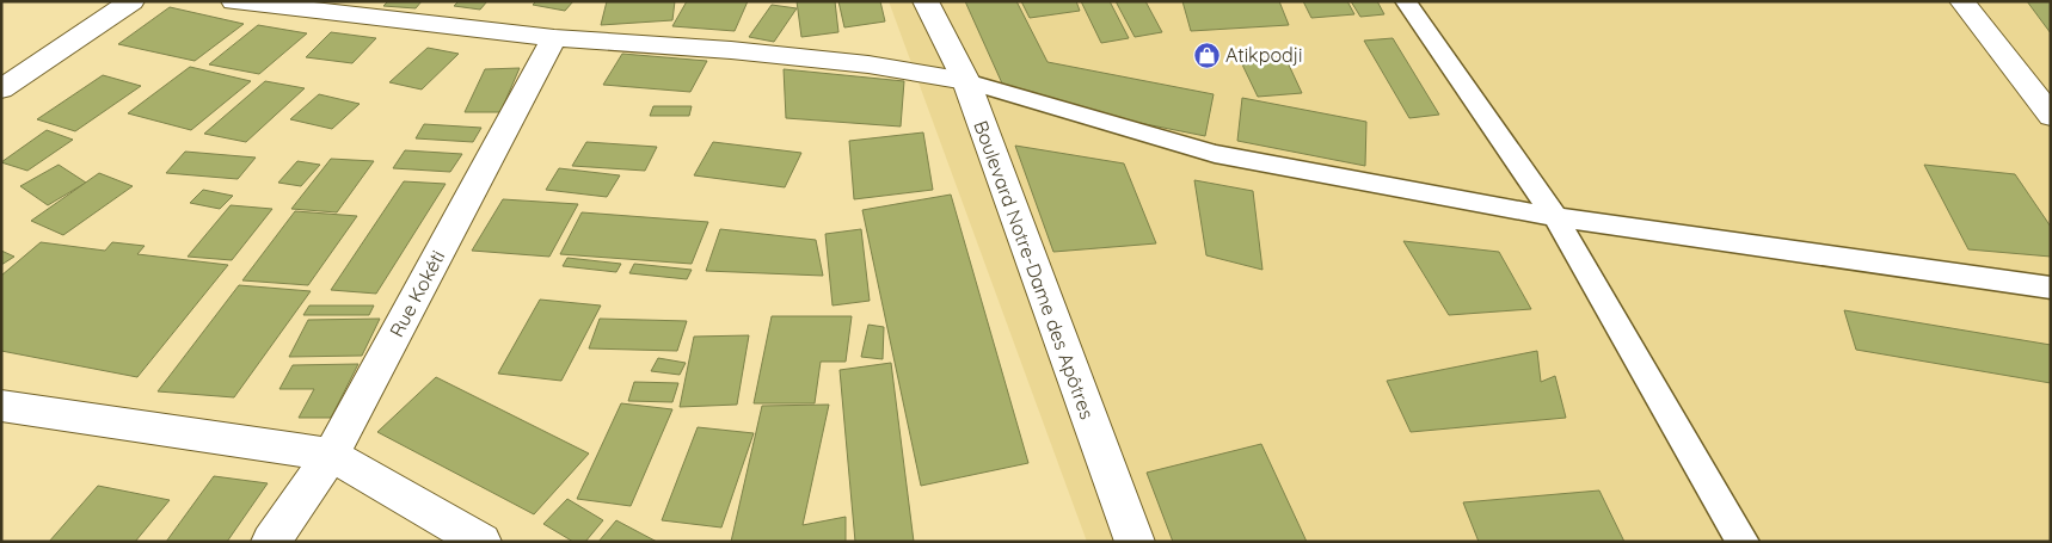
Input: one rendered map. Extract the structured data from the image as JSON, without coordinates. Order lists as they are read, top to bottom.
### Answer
{
  "streets": {
    "street": ["Boulevard Notre-Dame des Apôtres", "Rue Kokéti"]
  },
  "places": {
    "shop": ["Atikpodji"]
  }
}
